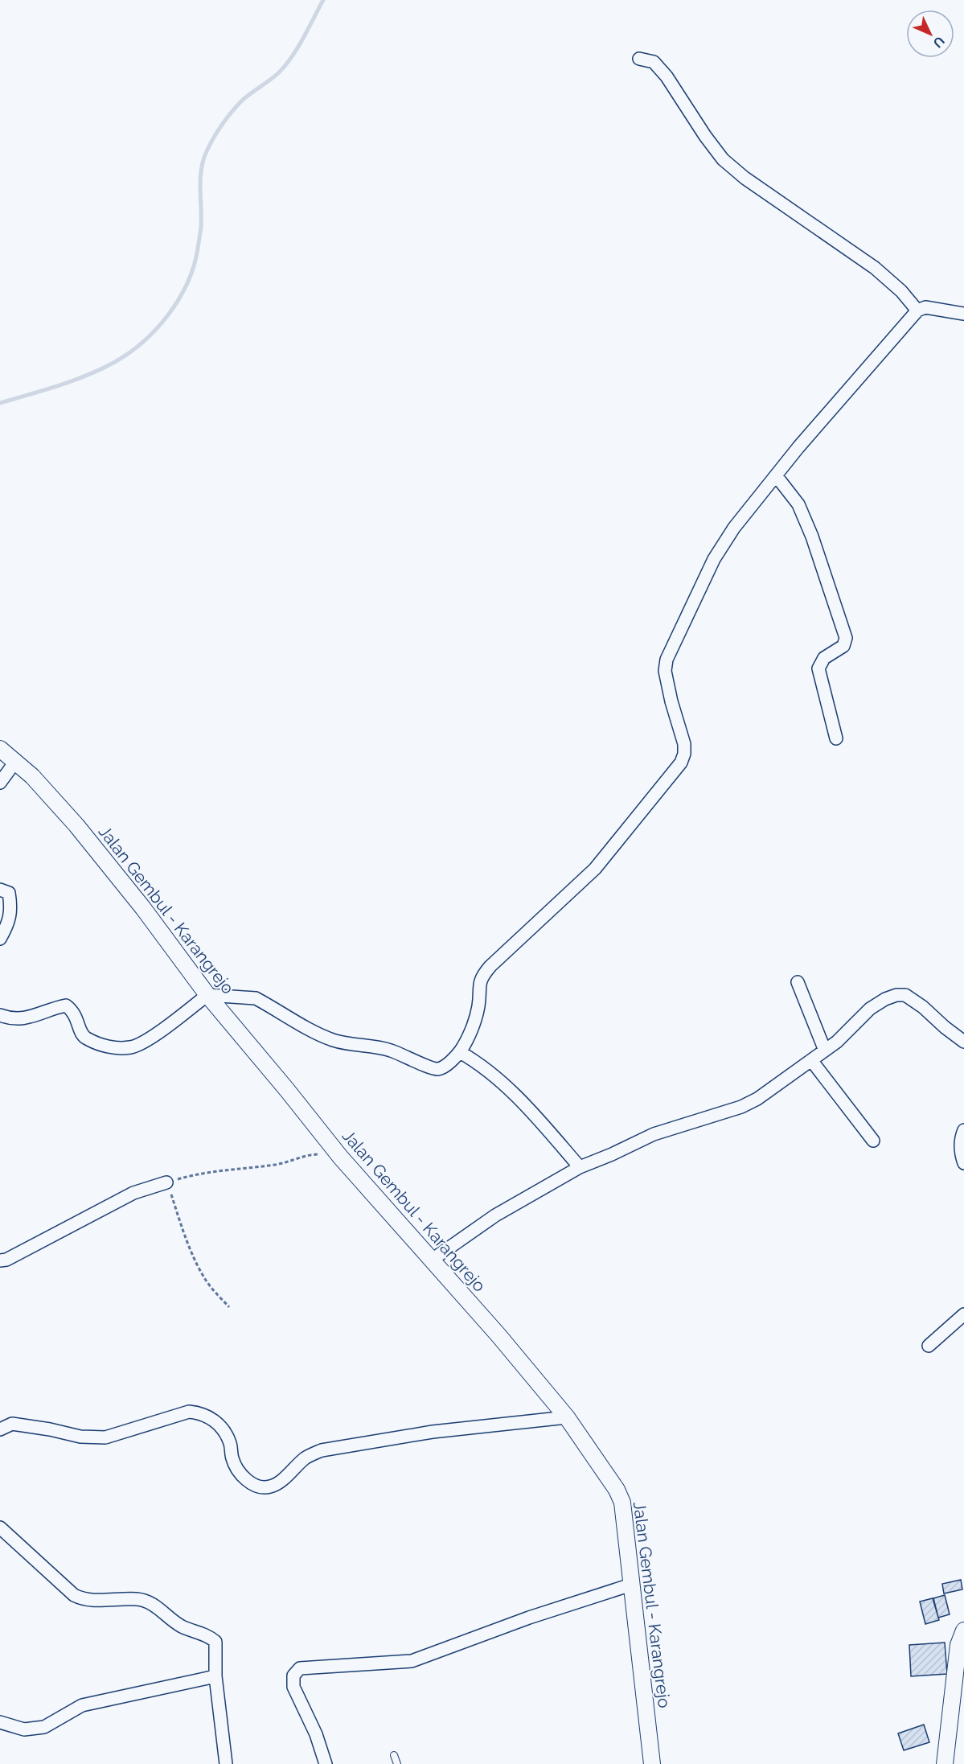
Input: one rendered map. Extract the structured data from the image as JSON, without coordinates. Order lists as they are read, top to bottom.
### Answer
{
  "streets": {
    "street": ["Jalan Gembul - Karangrejo"]
  },
  "north": "bottom right"
}
